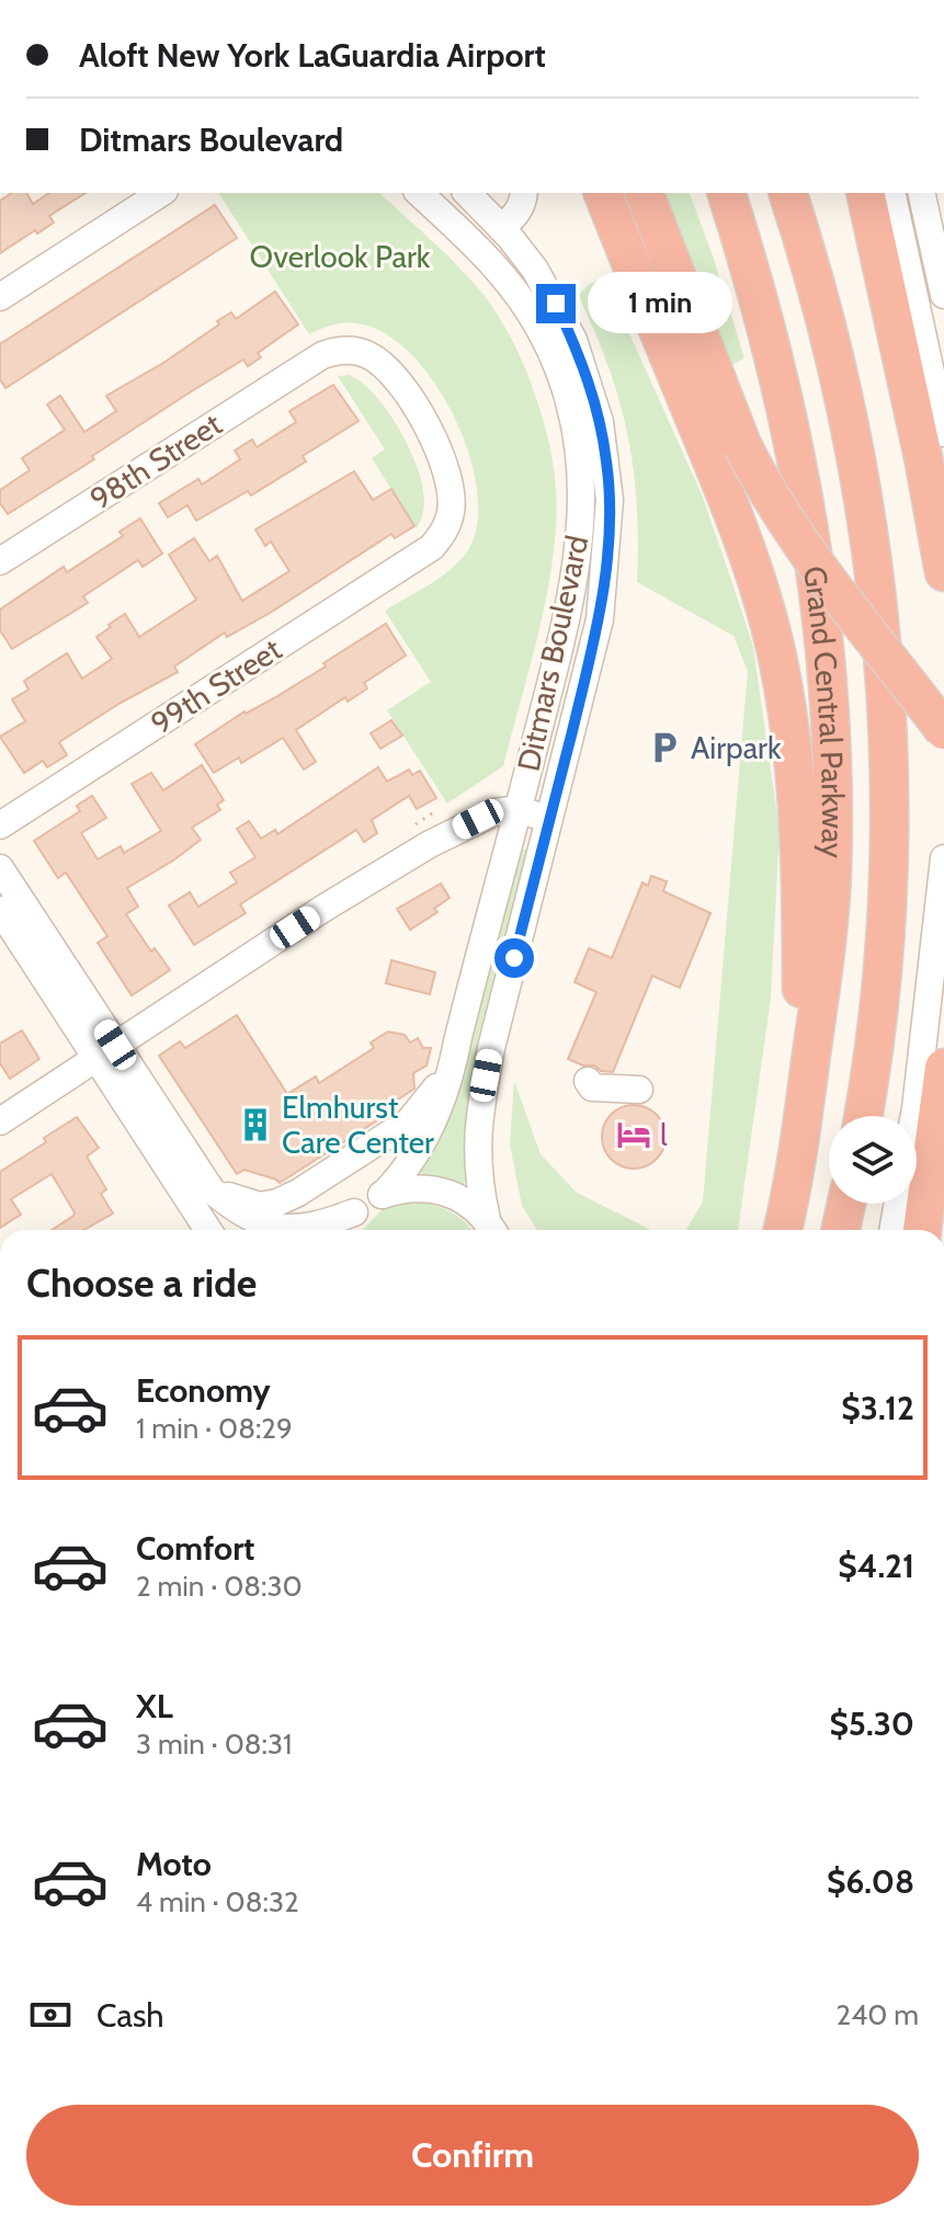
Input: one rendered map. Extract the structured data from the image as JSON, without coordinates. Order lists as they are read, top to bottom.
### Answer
{
  "streets": {
    "highway": ["Grand Central Parkway"],
    "street": ["98th Street", "Ditmars Boulevard", "99th Street"]
  },
  "crossings": [
    ["98th Street", "99th Street"]
  ],
  "parks": ["Overlook Park"],
  "places": {
    "parking": ["Airpark"],
    "building": ["Elmhurst Care Center"],
    "hotel": ["l"]
  },
  "page": {
    "banner": ["Aloft New York LaGuardia Airport", "Ditmars Boulevard"],
    "bubble": "1 min",
    "heading": "Choose a ride",
    "list": [
      {
        "name": "Economy",
        "note": "1 min · 08:29",
        "value": "$3.12"
      },
      {
        "name": "Comfort",
        "note": "2 min · 08:30",
        "value": "$4.21"
      },
      {
        "name": "XL",
        "note": "3 min · 08:31",
        "value": "$5.30"
      },
      {
        "name": "Moto",
        "note": "4 min · 08:32",
        "value": "$6.08"
      }
    ],
    "pay": ["Cash", "240 m"],
    "buttons": "Confirm"
  }
}
